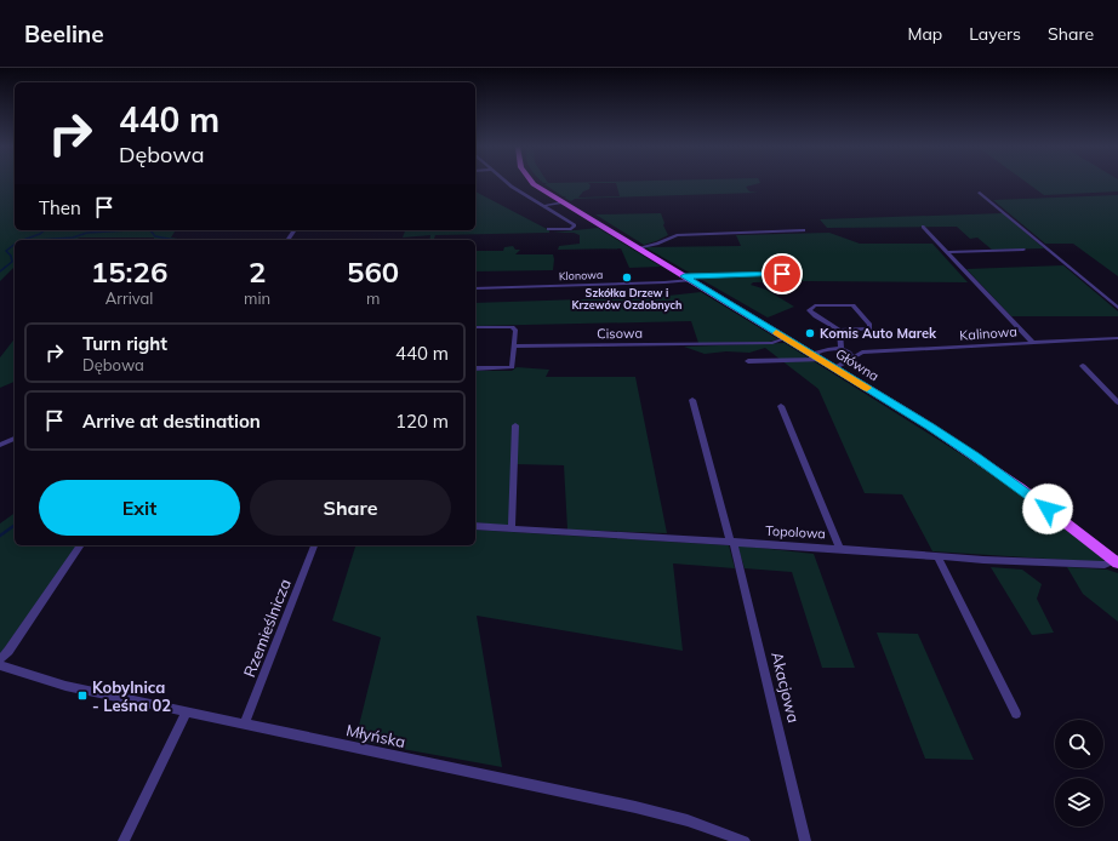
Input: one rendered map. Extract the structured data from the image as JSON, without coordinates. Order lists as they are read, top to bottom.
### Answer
{
  "streets": {
    "main road": ["Główna"],
    "street": [
      "Klonowa",
      "Cisowa",
      "Kalinowa",
      "Topolowa",
      "Rzemieślnicza",
      "Akacjowa",
      "Młyńska"
    ]
  },
  "crossings": [
    ["Klonowa", "Główna"],
    ["Cisowa", "Główna"],
    ["Kalinowa", "Główna"],
    ["Główna", "Topolowa"],
    ["Topolowa", "Akacjowa"],
    ["Rzemieślnicza", "Młyńska"]
  ],
  "places": {
    "other": ["Szkółka Drzew i Krzewów Ozdobnych", "Komis Auto Marek"],
    "transit": ["Kobylnica - Leśna 02"]
  },
  "page": {
    "header": "Beeline",
    "nav": ["Map", "Layers", "Share"],
    "turn": ["440 m", "Dębowa"],
    "then": "Then",
    "eta": [
      "15:26",
      "Arrival",
      "2",
      "min",
      "560",
      "m"
    ],
    "list": [
      {
        "name": "Turn right",
        "note": "Dębowa",
        "value": "440 m"
      },
      {
        "name": "Arrive at destination",
        "value": "120 m"
      }
    ],
    "buttons": ["Exit", "Share"]
  }
}
